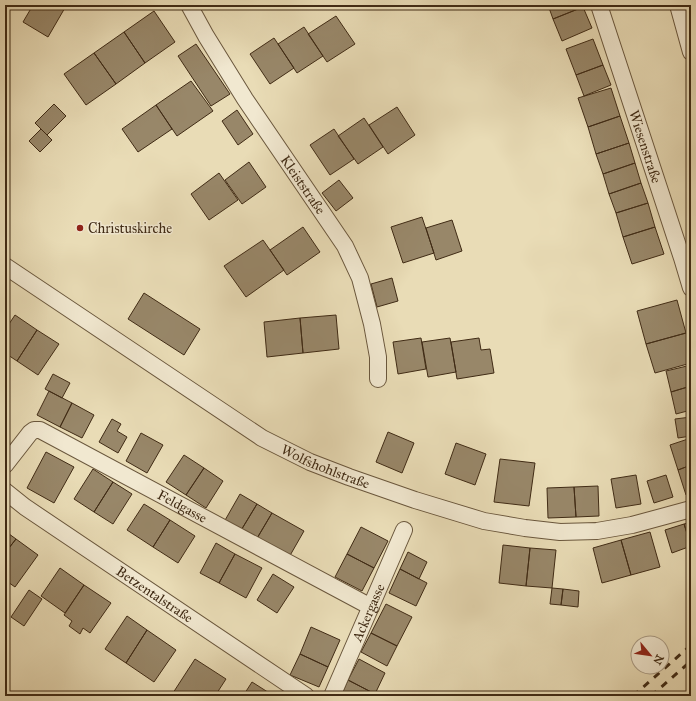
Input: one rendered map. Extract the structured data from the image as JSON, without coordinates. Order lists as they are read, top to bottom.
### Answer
{
  "streets": {
    "street": [
      "Wiesenstraße",
      "Kleiststraße",
      "Wolfshohlstraße",
      "Feldgasse",
      "Betzentalstraße",
      "Ackergasse"
    ]
  },
  "crossings": [
    ["Feldgasse", "Ackergasse"]
  ],
  "places": ["Christuskirche"],
  "north": "bottom right"
}
